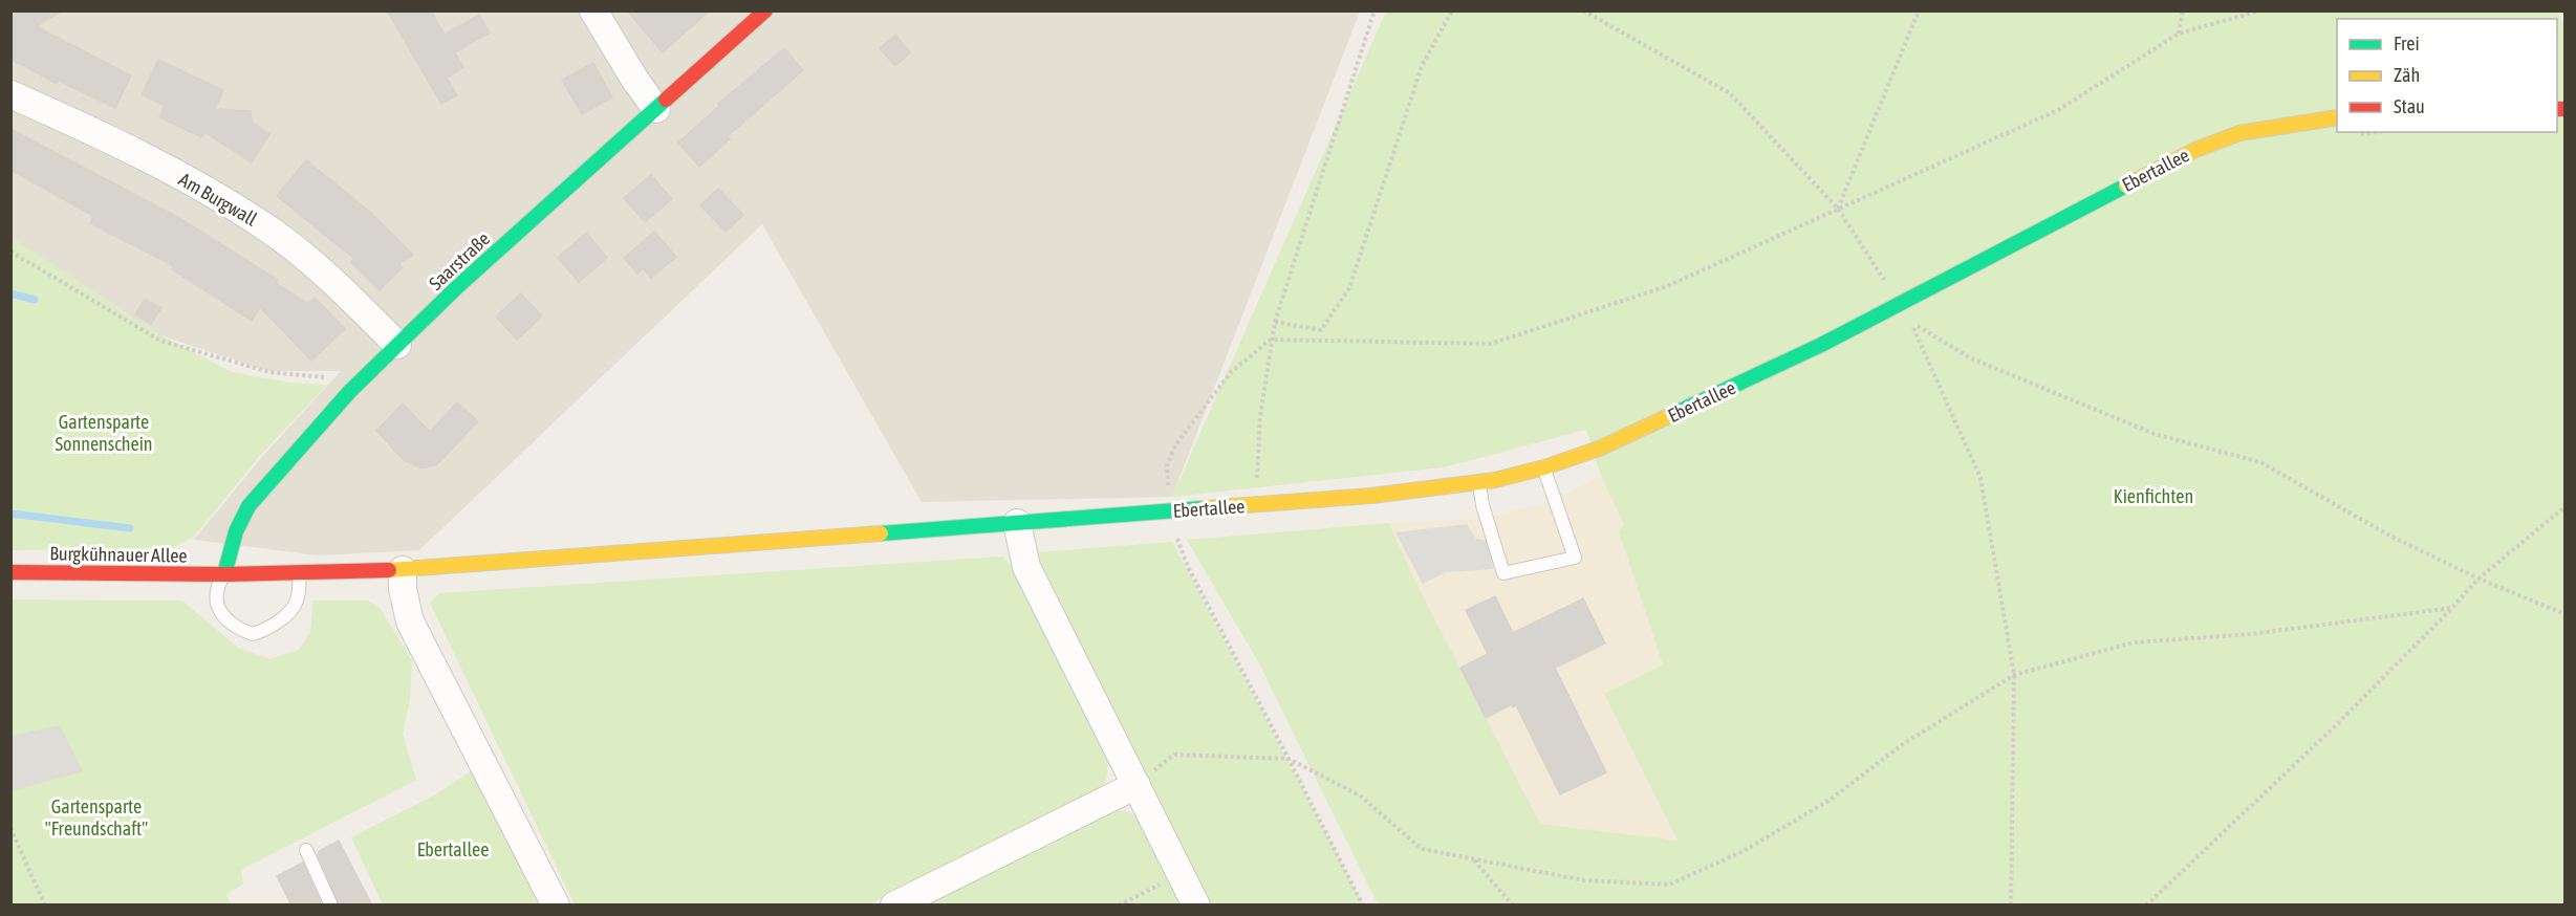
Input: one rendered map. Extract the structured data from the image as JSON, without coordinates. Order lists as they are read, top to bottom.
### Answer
{
  "streets": {
    "street": [
      "Ebertallee",
      "Am Burgwall",
      "Saarstraße",
      "Burgkühnauer Allee"
    ]
  },
  "crossings": [
    ["Ebertallee", "Saarstraße"],
    ["Ebertallee", "Burgkühnauer Allee"],
    ["Am Burgwall", "Saarstraße"],
    ["Saarstraße", "Burgkühnauer Allee"]
  ],
  "parks": [
    "Gartensparte Sonnenschein",
    "Kienfichten",
    "Gartensparte \"Freundschaft\"",
    "Ebertallee"
  ],
  "legend": ["Frei", "Zäh", "Stau"]
}
